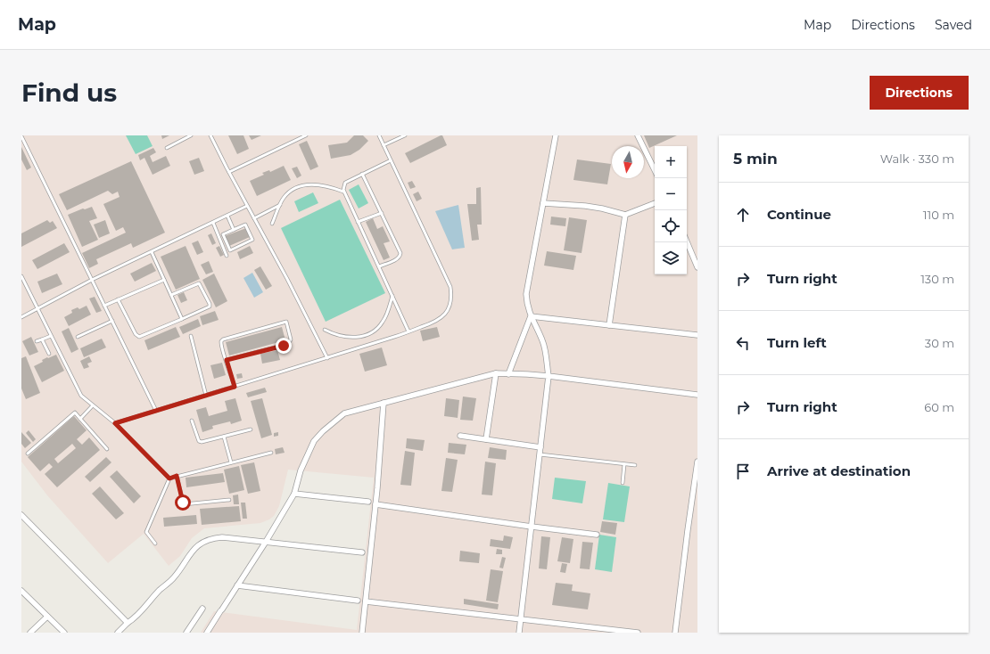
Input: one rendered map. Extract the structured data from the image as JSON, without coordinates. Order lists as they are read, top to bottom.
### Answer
{
  "north": "bottom",
  "page": {
    "header": "Map",
    "nav": ["Map", "Directions", "Saved"],
    "buttons": "Directions",
    "title": "Find us",
    "heading": ["5 min", "Walk · 330 m"],
    "map_buttons": ["+", "−"],
    "list": [
      ["Continue", "110 m"],
      ["Turn right", "130 m"],
      ["Turn left", "30 m"],
      ["Turn right", "60 m"],
      "Arrive at destination"
    ]
  }
}
